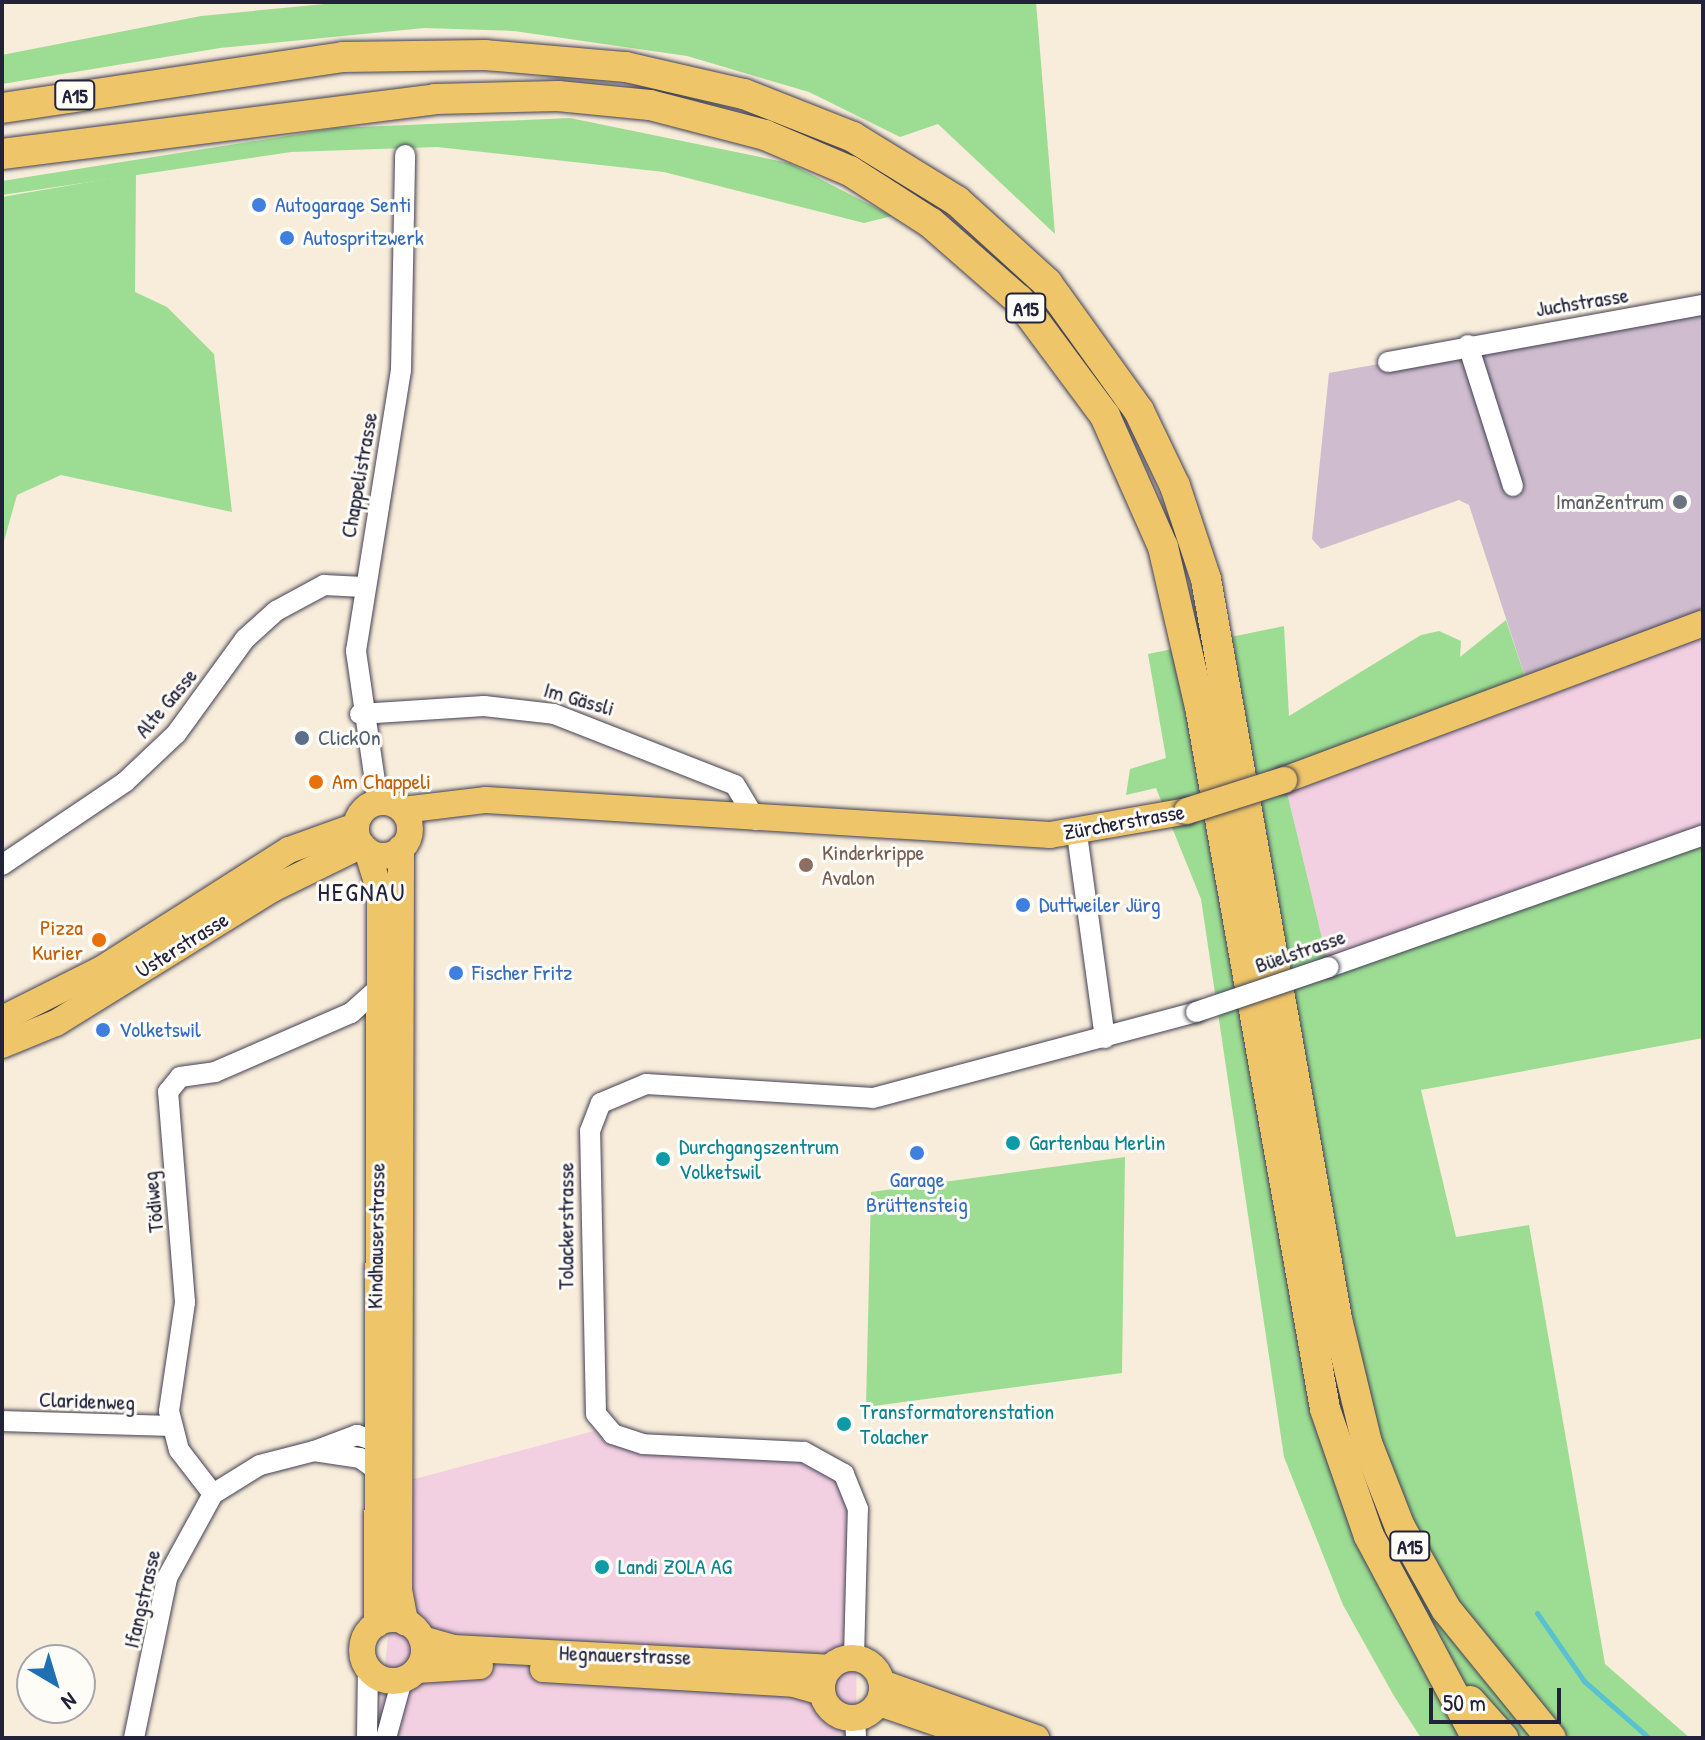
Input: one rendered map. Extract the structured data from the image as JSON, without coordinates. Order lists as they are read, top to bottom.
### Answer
{
  "streets": {
    "highway": ["A15"],
    "main road": [
      "Zürcherstrasse",
      "Usterstrasse",
      "Kindhauserstrasse",
      "Hegnauerstrasse"
    ],
    "street": [
      "Juchstrasse",
      "Chappelistrasse",
      "Im Gässli",
      "Alte Gasse",
      "Büelstrasse",
      "Tödiweg",
      "Tolackerstrasse",
      "Claridenweg",
      "Ifangstrasse"
    ]
  },
  "crossings": [
    ["Chappelistrasse", "Im Gässli"],
    ["Chappelistrasse", "Alte Gasse"],
    ["Chappelistrasse", "Zürcherstrasse"],
    ["Chappelistrasse", "Kindhauserstrasse"],
    ["Im Gässli", "Zürcherstrasse"],
    ["Zürcherstrasse", "Usterstrasse"],
    ["Zürcherstrasse", "Kindhauserstrasse"],
    ["Usterstrasse", "Kindhauserstrasse"],
    ["Büelstrasse", "Tolackerstrasse"],
    ["Tödiweg", "Kindhauserstrasse"],
    ["Tödiweg", "Claridenweg"],
    ["Tödiweg", "Ifangstrasse"],
    ["Tolackerstrasse", "Hegnauerstrasse"],
    ["Kindhauserstrasse", "Ifangstrasse"],
    ["Kindhauserstrasse", "Hegnauerstrasse"]
  ],
  "districts": ["HEGNAU"],
  "places": [
    "Autogarage Senti",
    "Autospritzwerk",
    "ImanZentrum",
    "ClickOn",
    "Am Chappeli",
    "Kinderkrippe Avalon",
    "Duttweiler Jürg",
    "Pizza Kurier",
    "Fischer Fritz",
    "Volketswil",
    "Gartenbau Merlin",
    "Garage Brüttensteig",
    "Durchgangszentrum Volketswil",
    "Transformatorenstation Tolacher",
    "Landi ZOLA AG"
  ],
  "scale_bar": "50 m",
  "north": "bottom right"
}
